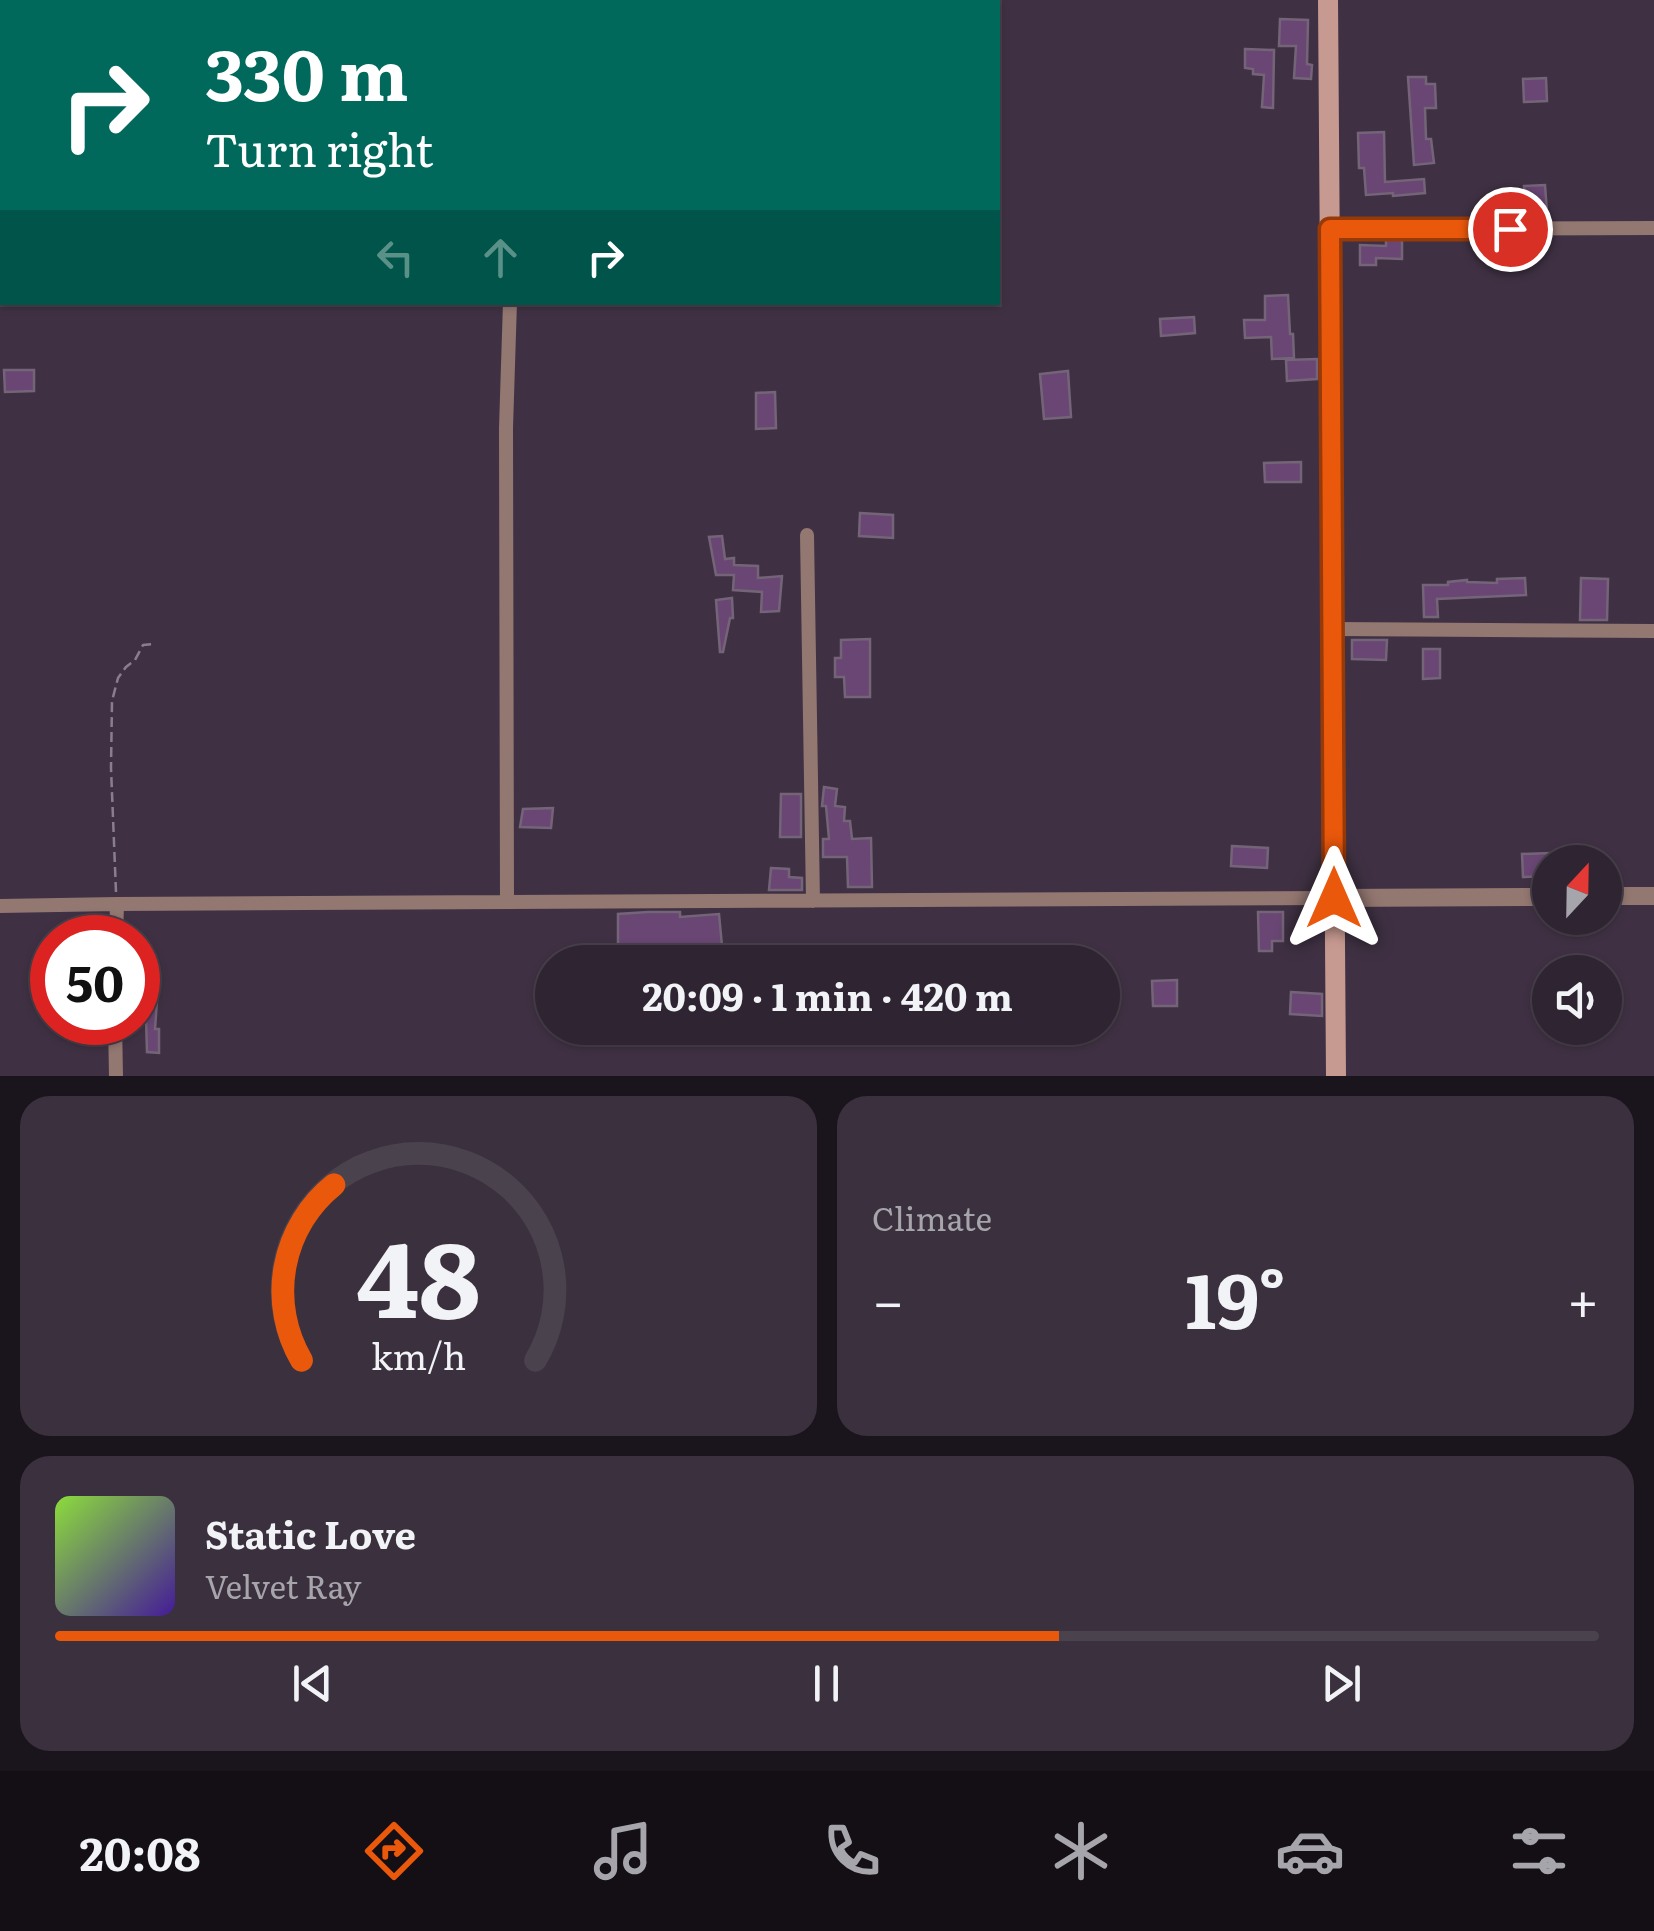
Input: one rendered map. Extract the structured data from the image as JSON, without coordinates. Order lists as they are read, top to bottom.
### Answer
{
  "north": "top",
  "page": {
    "turn": ["330 m", "Turn right"],
    "limit": "50",
    "trip": "20:09 · 1 min · 420 m",
    "tile": "Climate",
    "heat": ["−", "19°", "+"],
    "song": ["Static Love", "Velvet Ray"],
    "tabs": "20:08",
    "gauge": ["48", "km/h"]
  }
}
